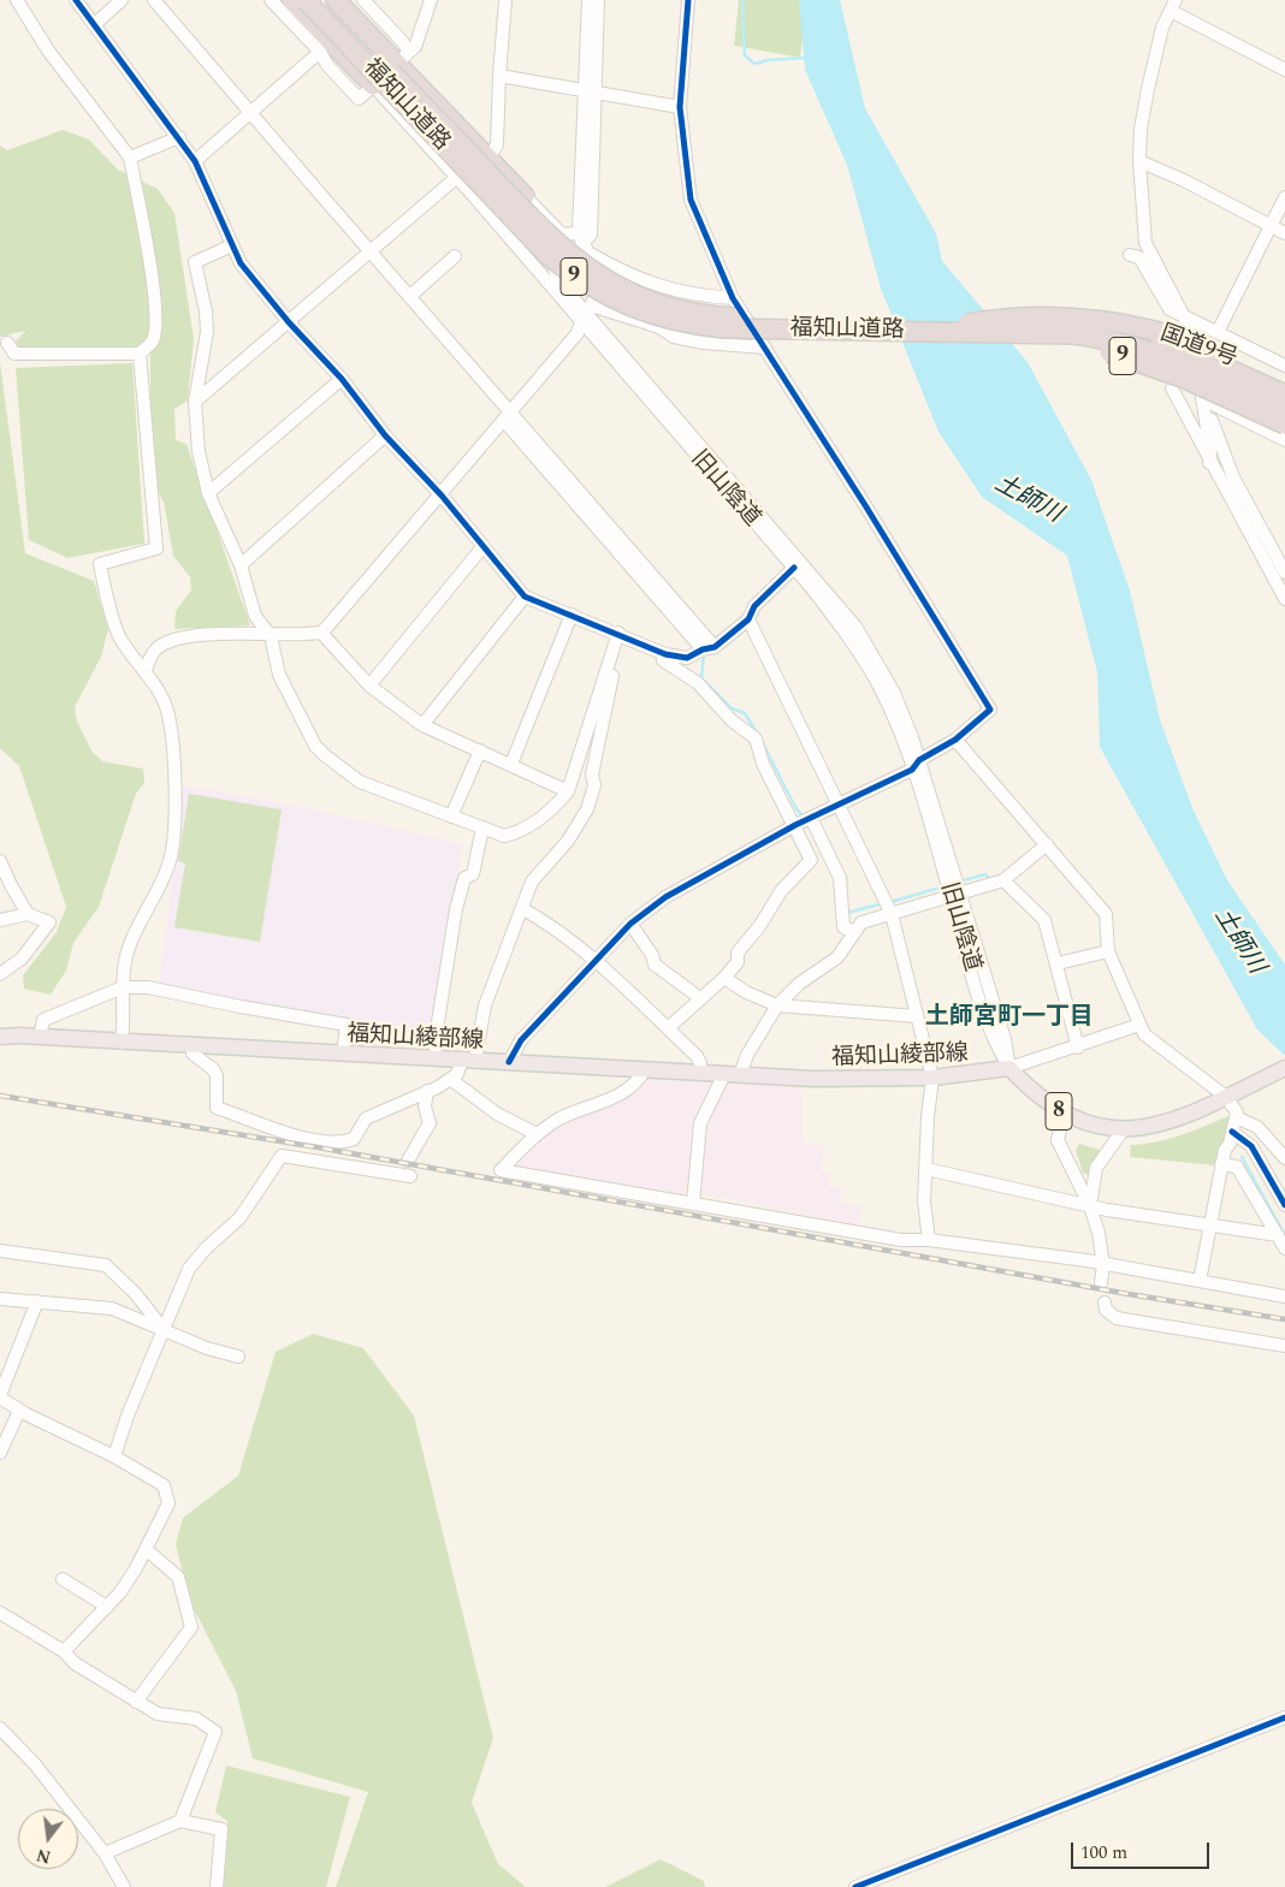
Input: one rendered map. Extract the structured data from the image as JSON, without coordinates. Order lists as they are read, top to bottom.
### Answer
{
  "streets": {
    "highway": ["福知山道路", "9", "国道9号"],
    "main road": ["福知山綾部線", "8"],
    "street": ["旧山陰道"]
  },
  "crossings": [
    ["福知山道路", "9"],
    ["福知山道路", "国道9号"],
    ["福知山綾部線", "8"]
  ],
  "districts": ["土師宮町一丁目"],
  "water": ["土師川"],
  "scale_bar": "100 m",
  "north": "bottom"
}
